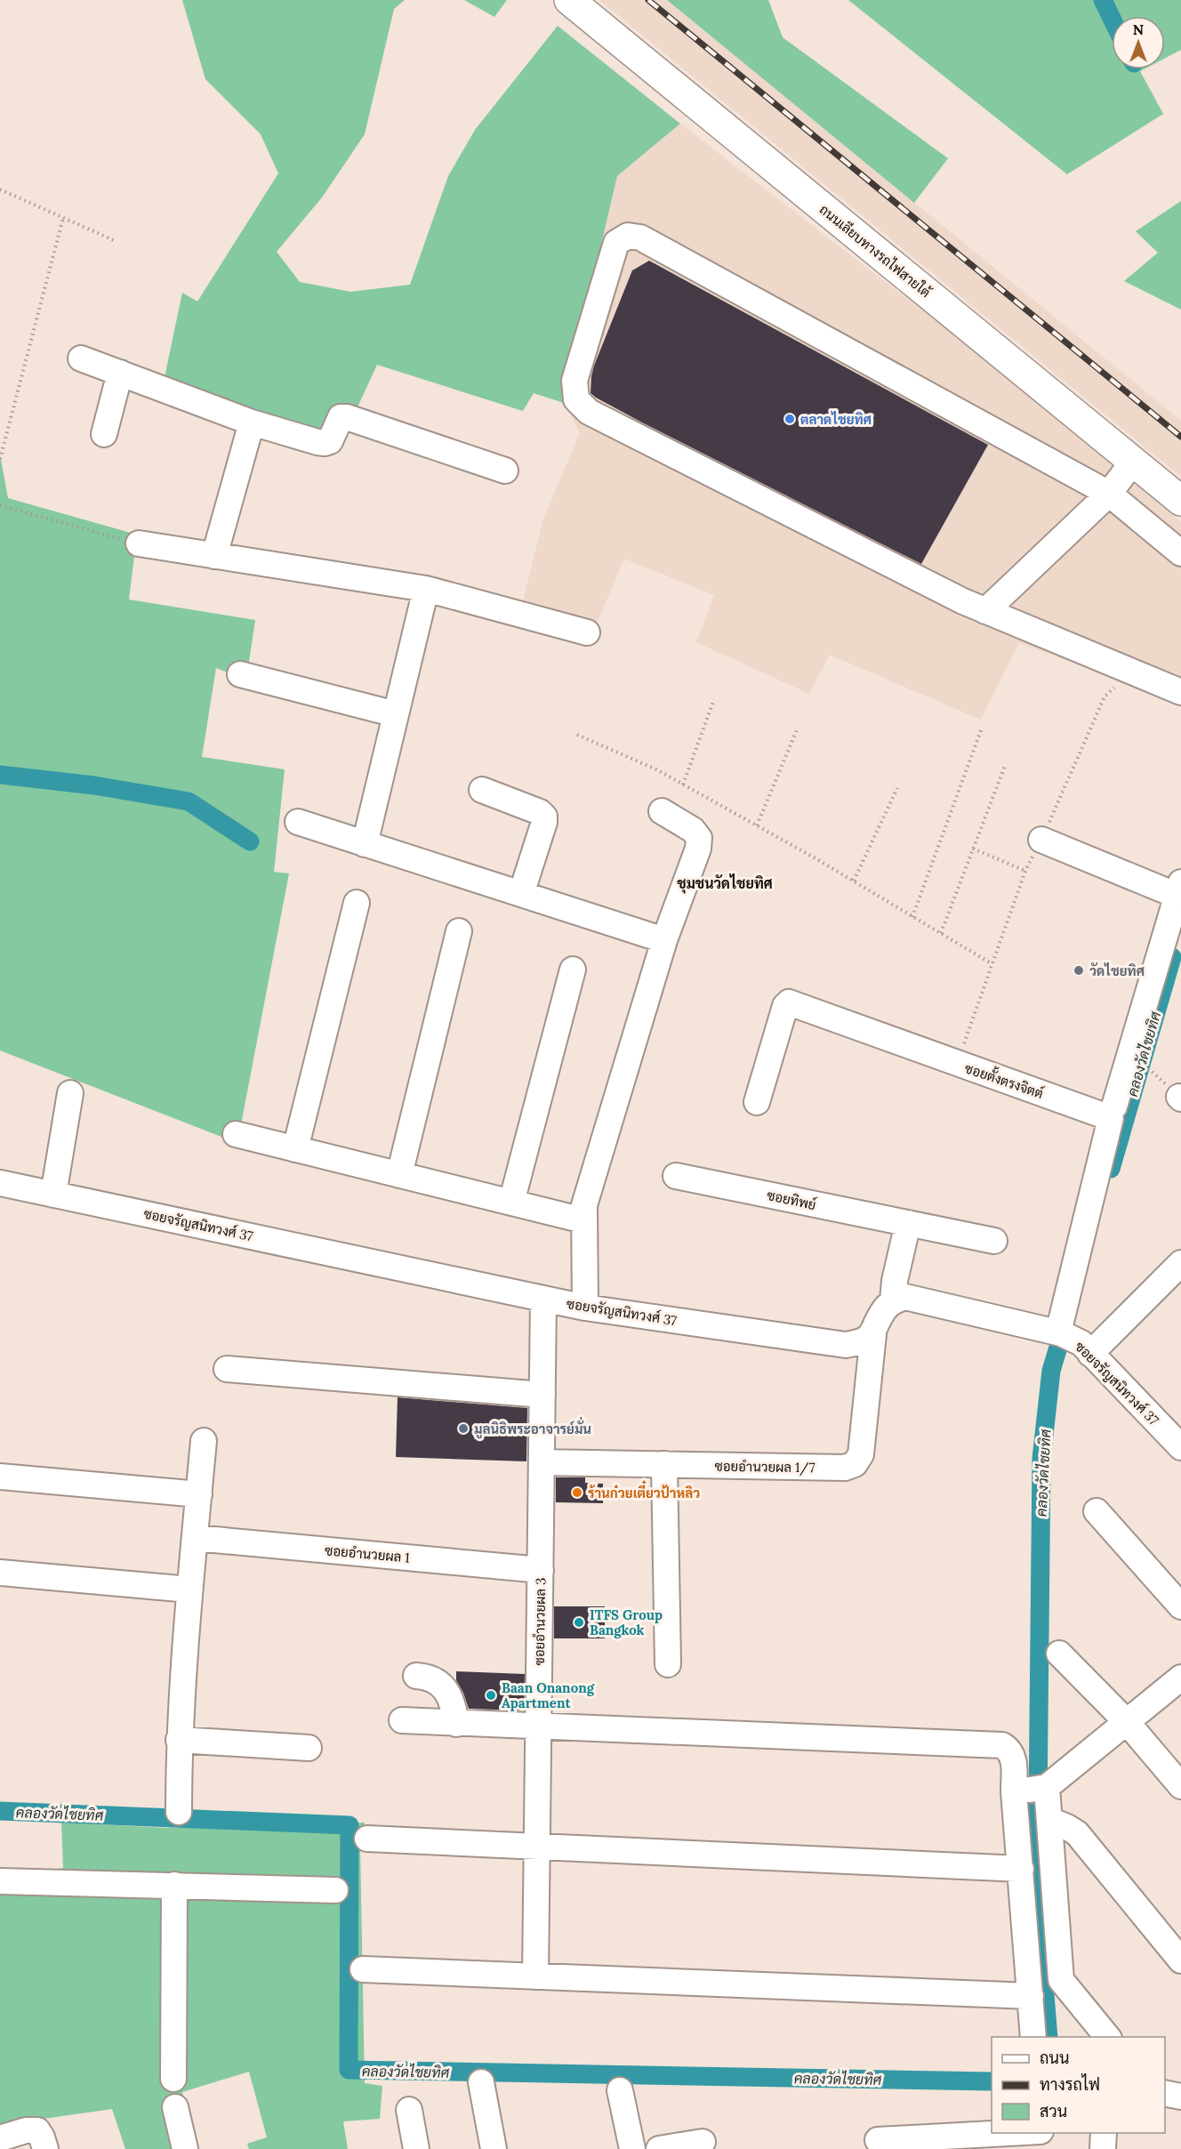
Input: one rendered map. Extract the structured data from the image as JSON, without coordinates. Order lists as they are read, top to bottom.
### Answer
{
  "streets": {
    "main road": ["ถนนเลียบทางรถไฟสายใต้"],
    "street": [
      "ซอยตั้งตรงจิตต์",
      "ซอยทิพย์",
      "ซอยจรัญสนิทวงศ์ 37",
      "ซอยอำนวยผล 1/7",
      "ซอยอำนวยผล 1",
      "ซอยอำนวยผล 3"
    ]
  },
  "crossings": [
    ["ซอยตั้งตรงจิตต์", "ซอยจรัญสนิทวงศ์ 37"],
    ["ซอยจรัญสนิทวงศ์ 37", "ซอยอำนวยผล 1/7"],
    ["ซอยจรัญสนิทวงศ์ 37", "ซอยอำนวยผล 3"],
    ["ซอยอำนวยผล 1/7", "ซอยอำนวยผล 3"],
    ["ซอยอำนวยผล 1", "ซอยอำนวยผล 3"]
  ],
  "districts": ["ชุมชนวัดไชยทิศ"],
  "water": ["คลองวัดไชยทิศ"],
  "places": [
    "ตลาดไชยทิศ",
    "วัดไชยทิศ",
    "มูลนิธิพระอาจารย์มั่น",
    "ร้านก๋วยเตี๋ยวป้าหลิว",
    "ITFS Group Bangkok",
    "Baan Onanong Apartment"
  ],
  "legend": ["ถนน", "ทางรถไฟ", "สวน"],
  "north": "top"
}
